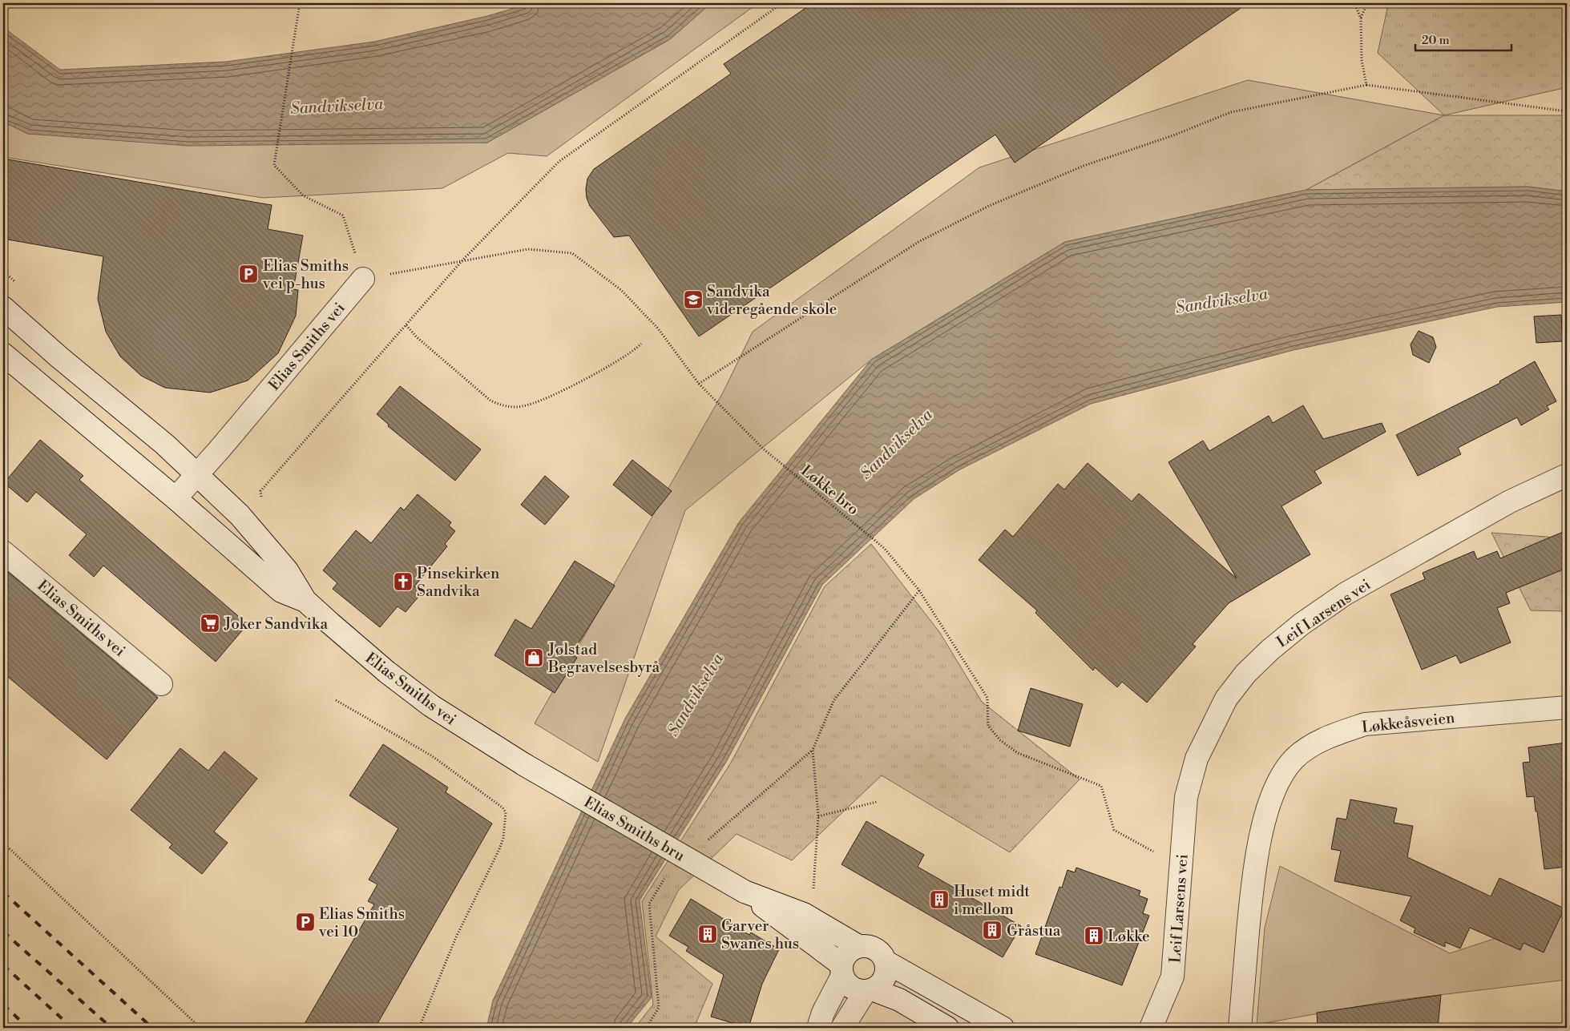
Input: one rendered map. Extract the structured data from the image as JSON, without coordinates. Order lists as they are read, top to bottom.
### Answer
{
  "streets": {
    "main road": [
      "Elias Smiths vei",
      "Leif Larsens vei",
      "Løkkeåsveien",
      "Elias Smiths bru"
    ],
    "path": ["Løkke bro"]
  },
  "crossings": [
    ["Elias Smiths vei", "Løkke bro"],
    ["Elias Smiths vei", "Elias Smiths bru"],
    ["Løkke bro", "Leif Larsens vei"]
  ],
  "water": ["Sandvikselva"],
  "places": {
    "parking": ["Elias Smiths vei p-hus", "Elias Smiths vei 10"],
    "school or university": ["Sandvika videregående skole"],
    "church": ["Pinsekirken Sandvika"],
    "supermarket": ["Joker Sandvika"],
    "shop": ["Jølstad Begravelsesbyrå"],
    "building": [
      "Huset midt i mellom",
      "Gråstua",
      "Garver Swanes hus",
      "Løkke"
    ]
  },
  "scale_bar": "20 m"
}
